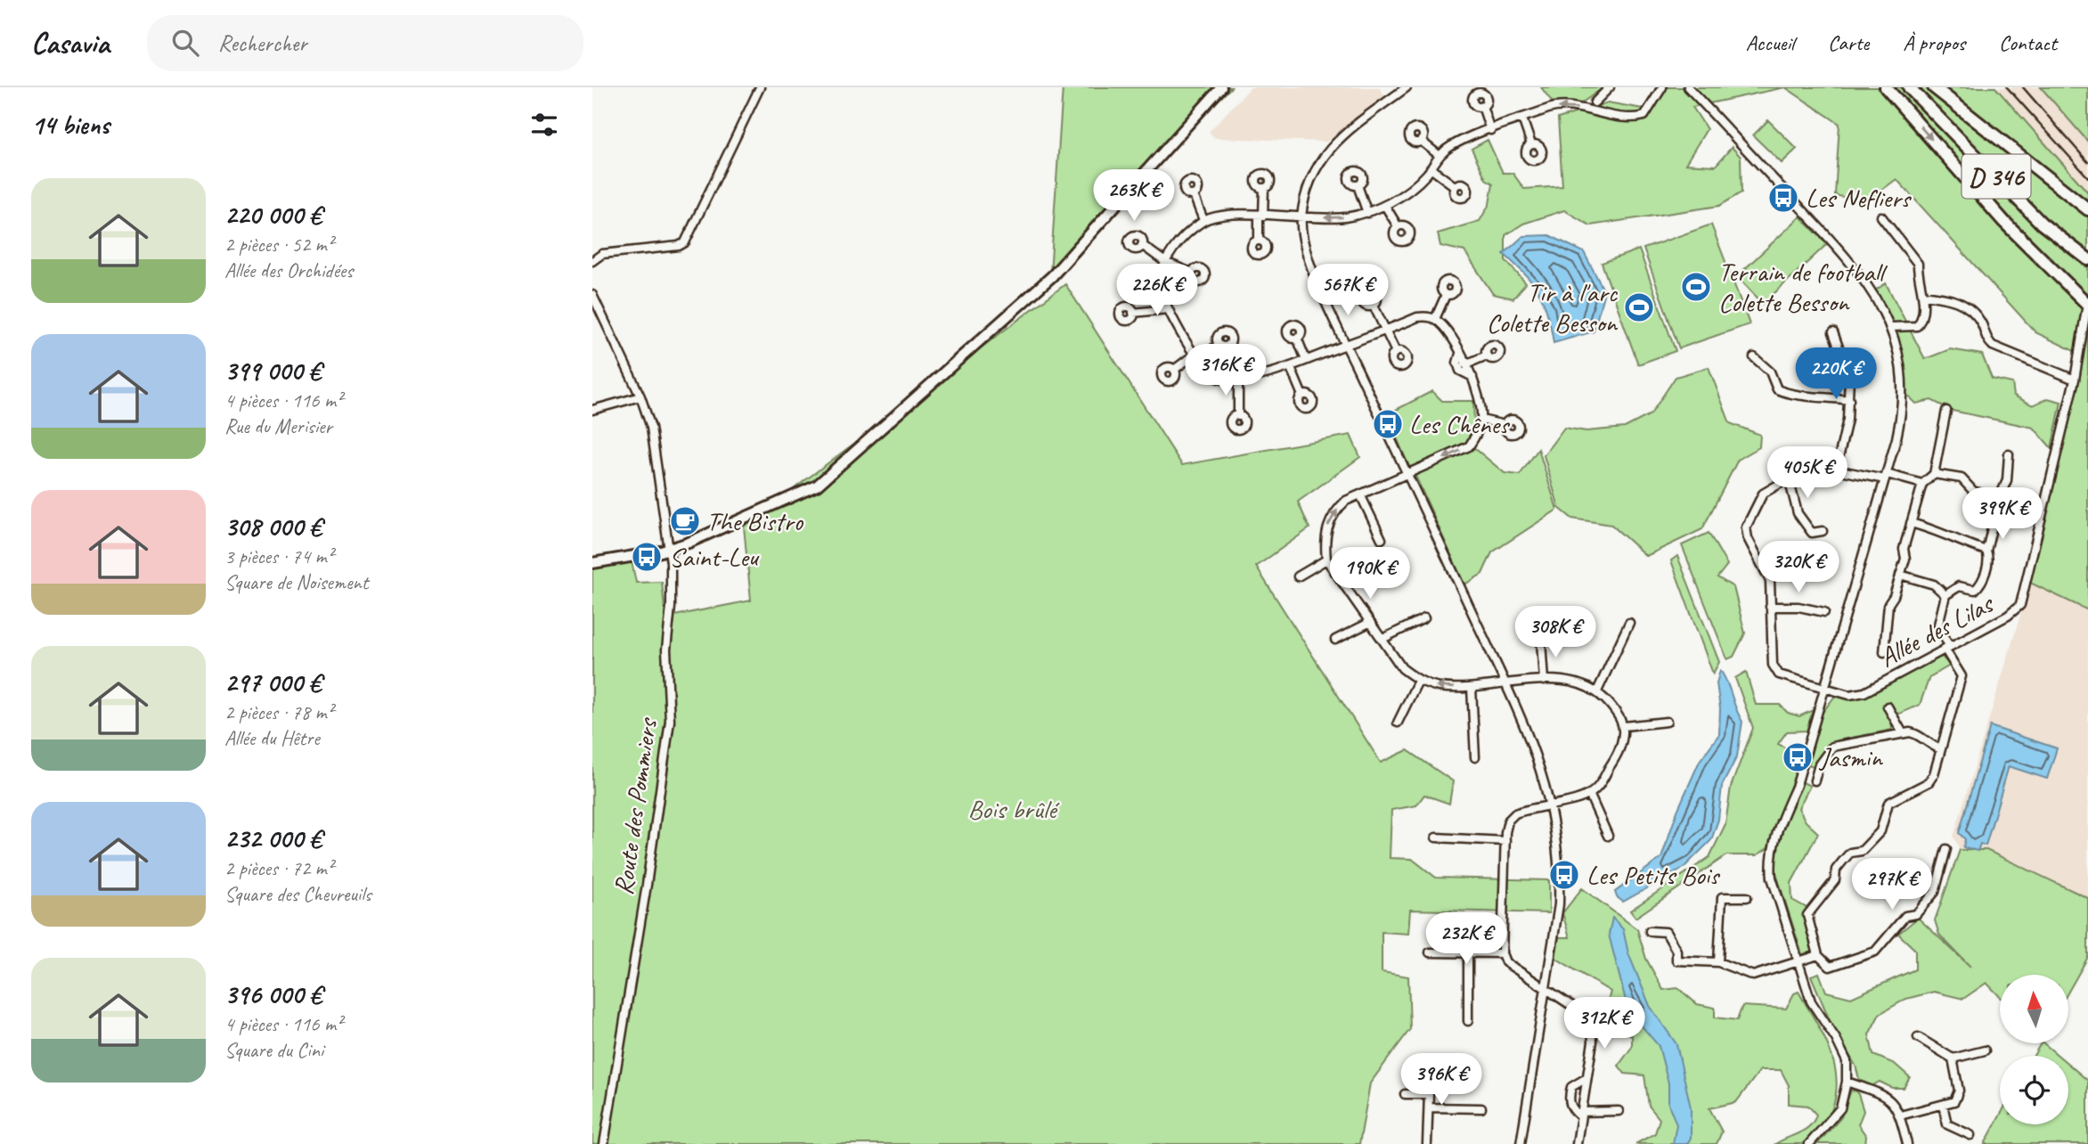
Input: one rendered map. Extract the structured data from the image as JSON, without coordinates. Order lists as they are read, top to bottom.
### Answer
{
  "streets": {
    "main road": ["D 346"],
    "street": ["Allée des Lilas", "Route des Pommiers"]
  },
  "parks": ["Bois brûlé"],
  "places": {
    "bus stop": [
      "Les Nefliers",
      "Les Chênes",
      "Saint-Leu",
      "Jasmin",
      "Les Petits Bois"
    ],
    "sports": ["Terrain de football Colette Besson", "Tir à l'arc Colette Besson"],
    "cafe": ["The Bistro"]
  },
  "north": "top",
  "page": {
    "header": "Casavia",
    "search": "Rechercher",
    "nav": [
      "Accueil",
      "Carte",
      "À propos",
      "Contact"
    ],
    "heading": "14 biens",
    "list": [
      {
        "name": "220 000 €",
        "note": "2 pièces · 52 m² · Allée des Orchidées"
      },
      {
        "name": "399 000 €",
        "note": "4 pièces · 116 m² · Rue du Merisier"
      },
      {
        "name": "308 000 €",
        "note": "3 pièces · 74 m² · Square de Noisement"
      },
      {
        "name": "297 000 €",
        "note": "2 pièces · 78 m² · Allée du Hêtre"
      },
      {
        "name": "232 000 €",
        "note": "2 pièces · 72 m² · Square des Chevreuils"
      },
      {
        "name": "396 000 €",
        "note": "4 pièces · 116 m² · Square du Cini"
      }
    ],
    "price": [
      "263K €",
      "226K €",
      "567K €",
      "316K €",
      "220K €",
      "405K €",
      "399K €",
      "320K €",
      "190K €",
      "308K €",
      "297K €",
      "232K €",
      "312K €",
      "396K €"
    ]
  }
}
